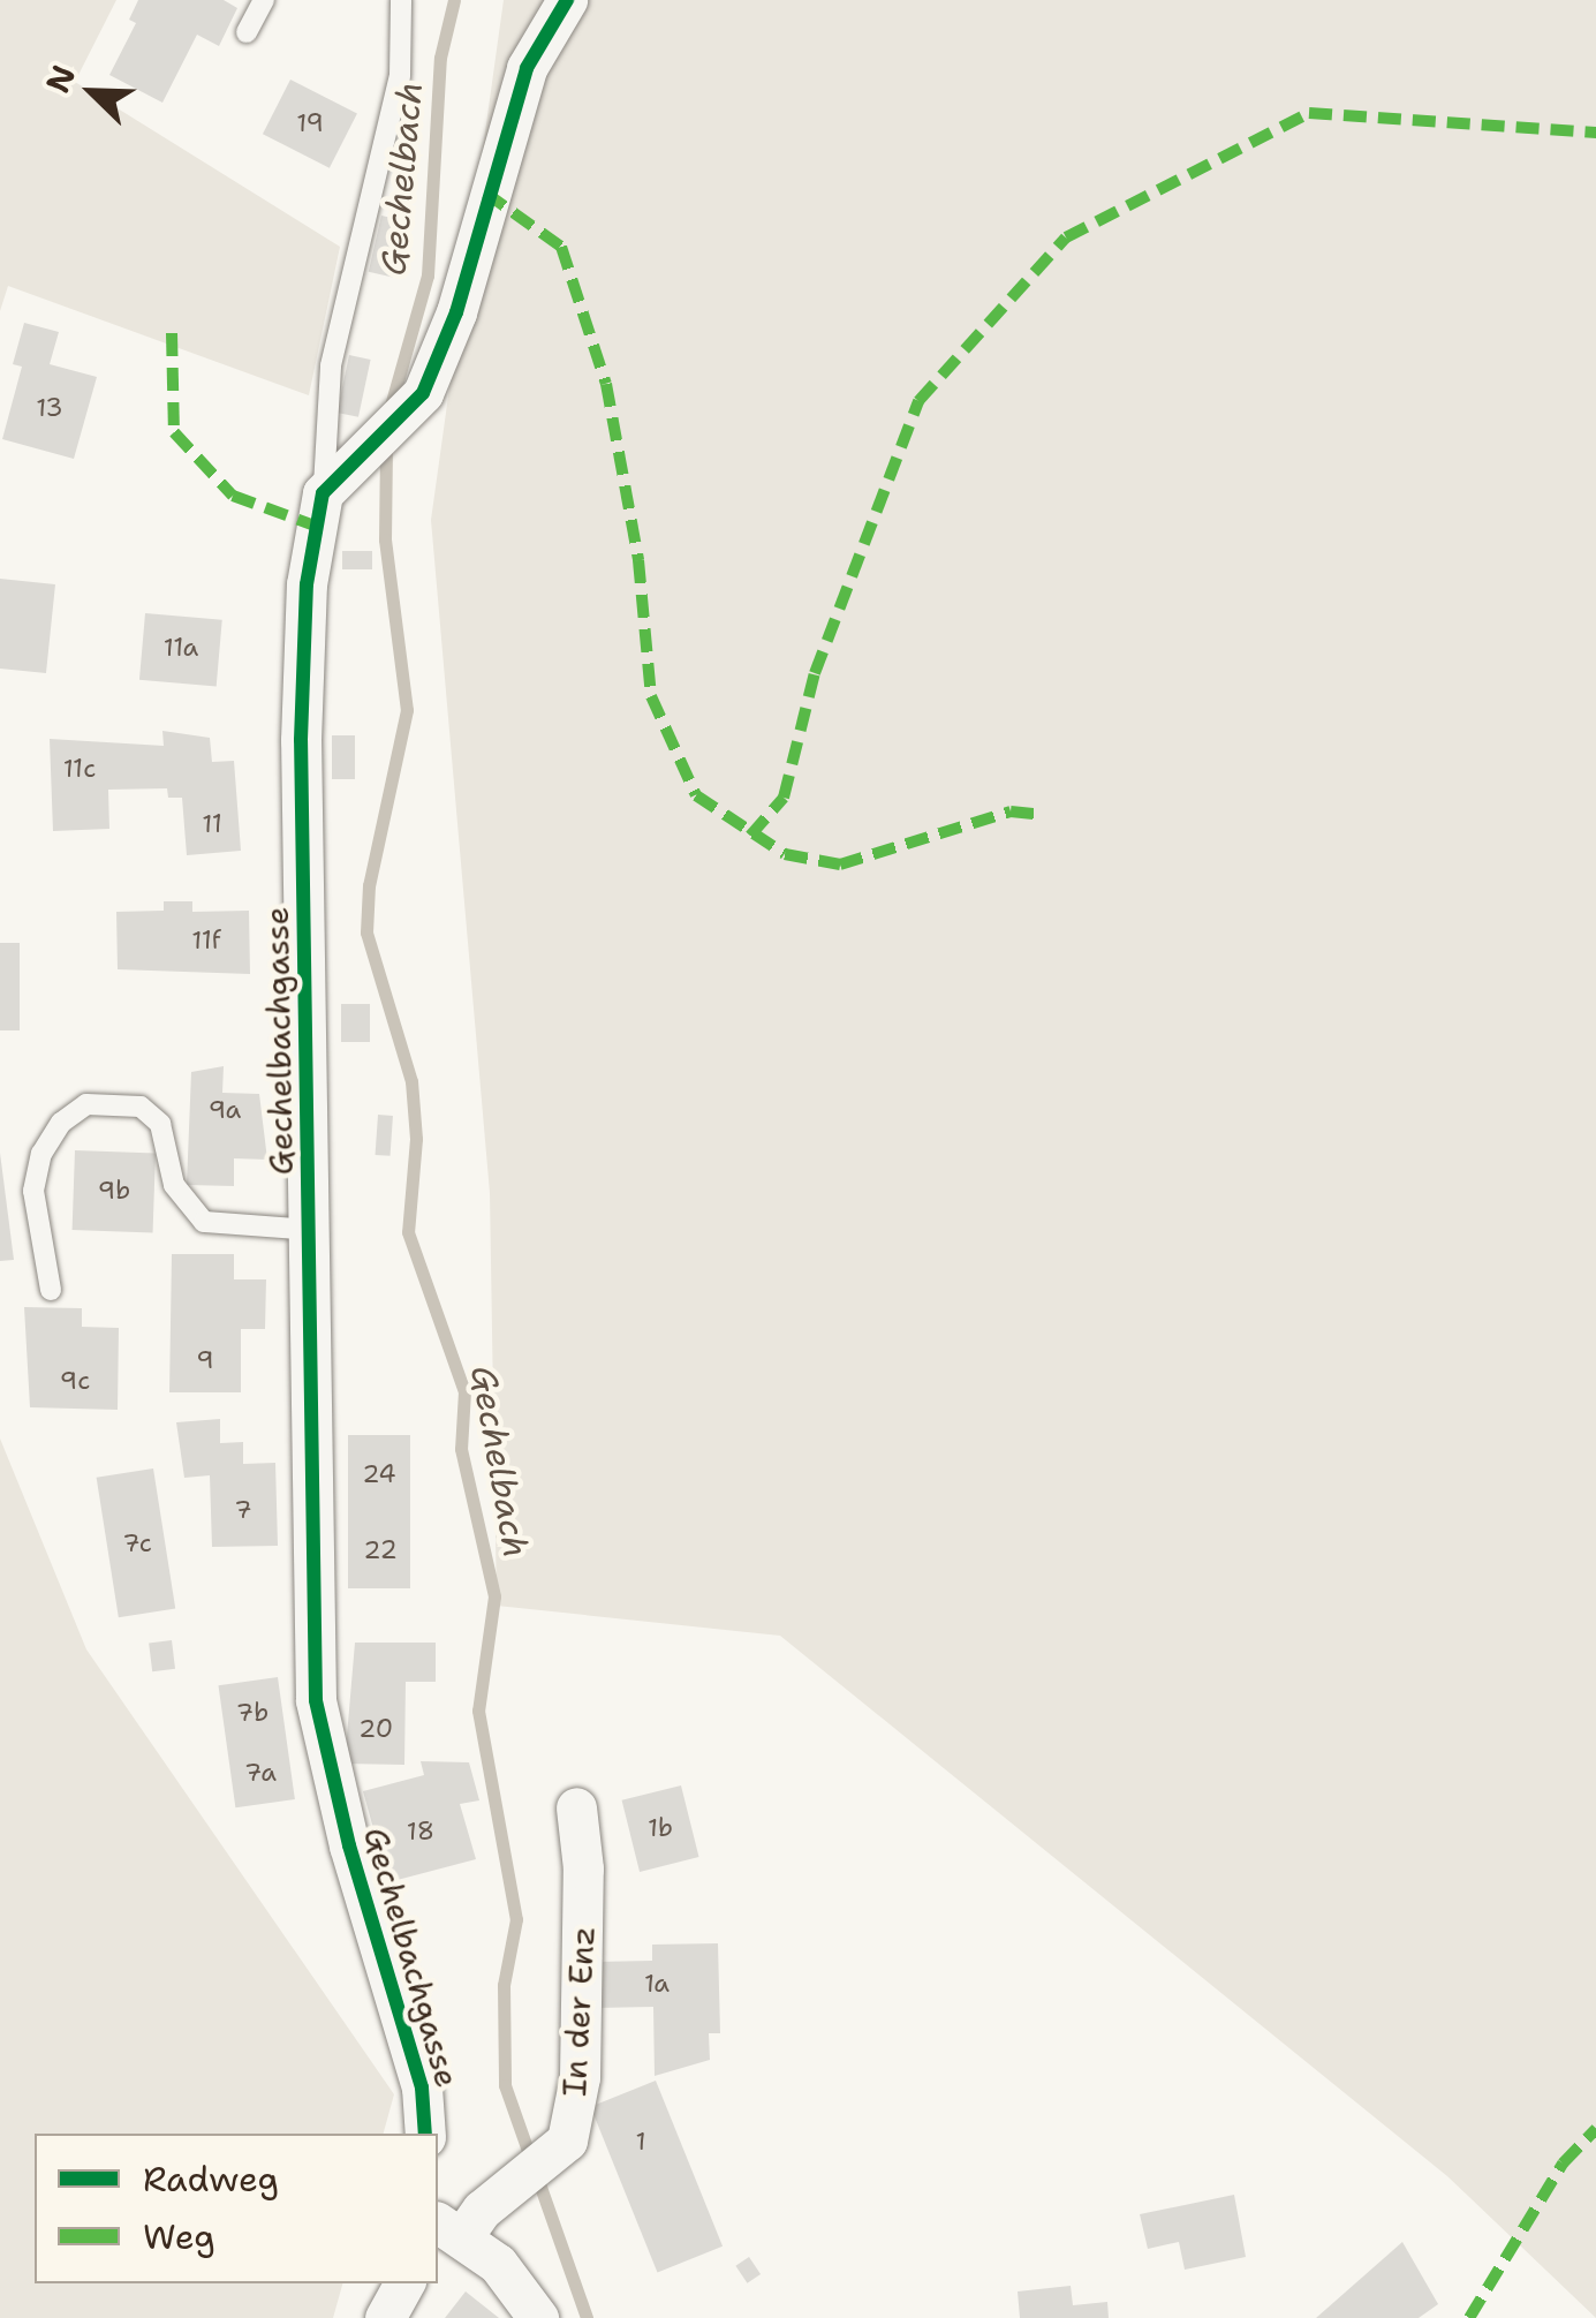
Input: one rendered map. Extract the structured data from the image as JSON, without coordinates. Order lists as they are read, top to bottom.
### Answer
{
  "streets": {
    "street": ["Gechelbachgasse", "In der Enz"]
  },
  "water": ["Gechelbach"],
  "house_numbers": [
    "19",
    "13",
    "11a",
    "11c",
    "11",
    "11f",
    "9a",
    "9b",
    "9",
    "9c",
    "24",
    "7",
    "7c",
    "22",
    "7b",
    "20",
    "7a",
    "1b",
    "18",
    "1a",
    "1"
  ],
  "legend": ["Radweg", "Weg"],
  "north": "top left"
}
